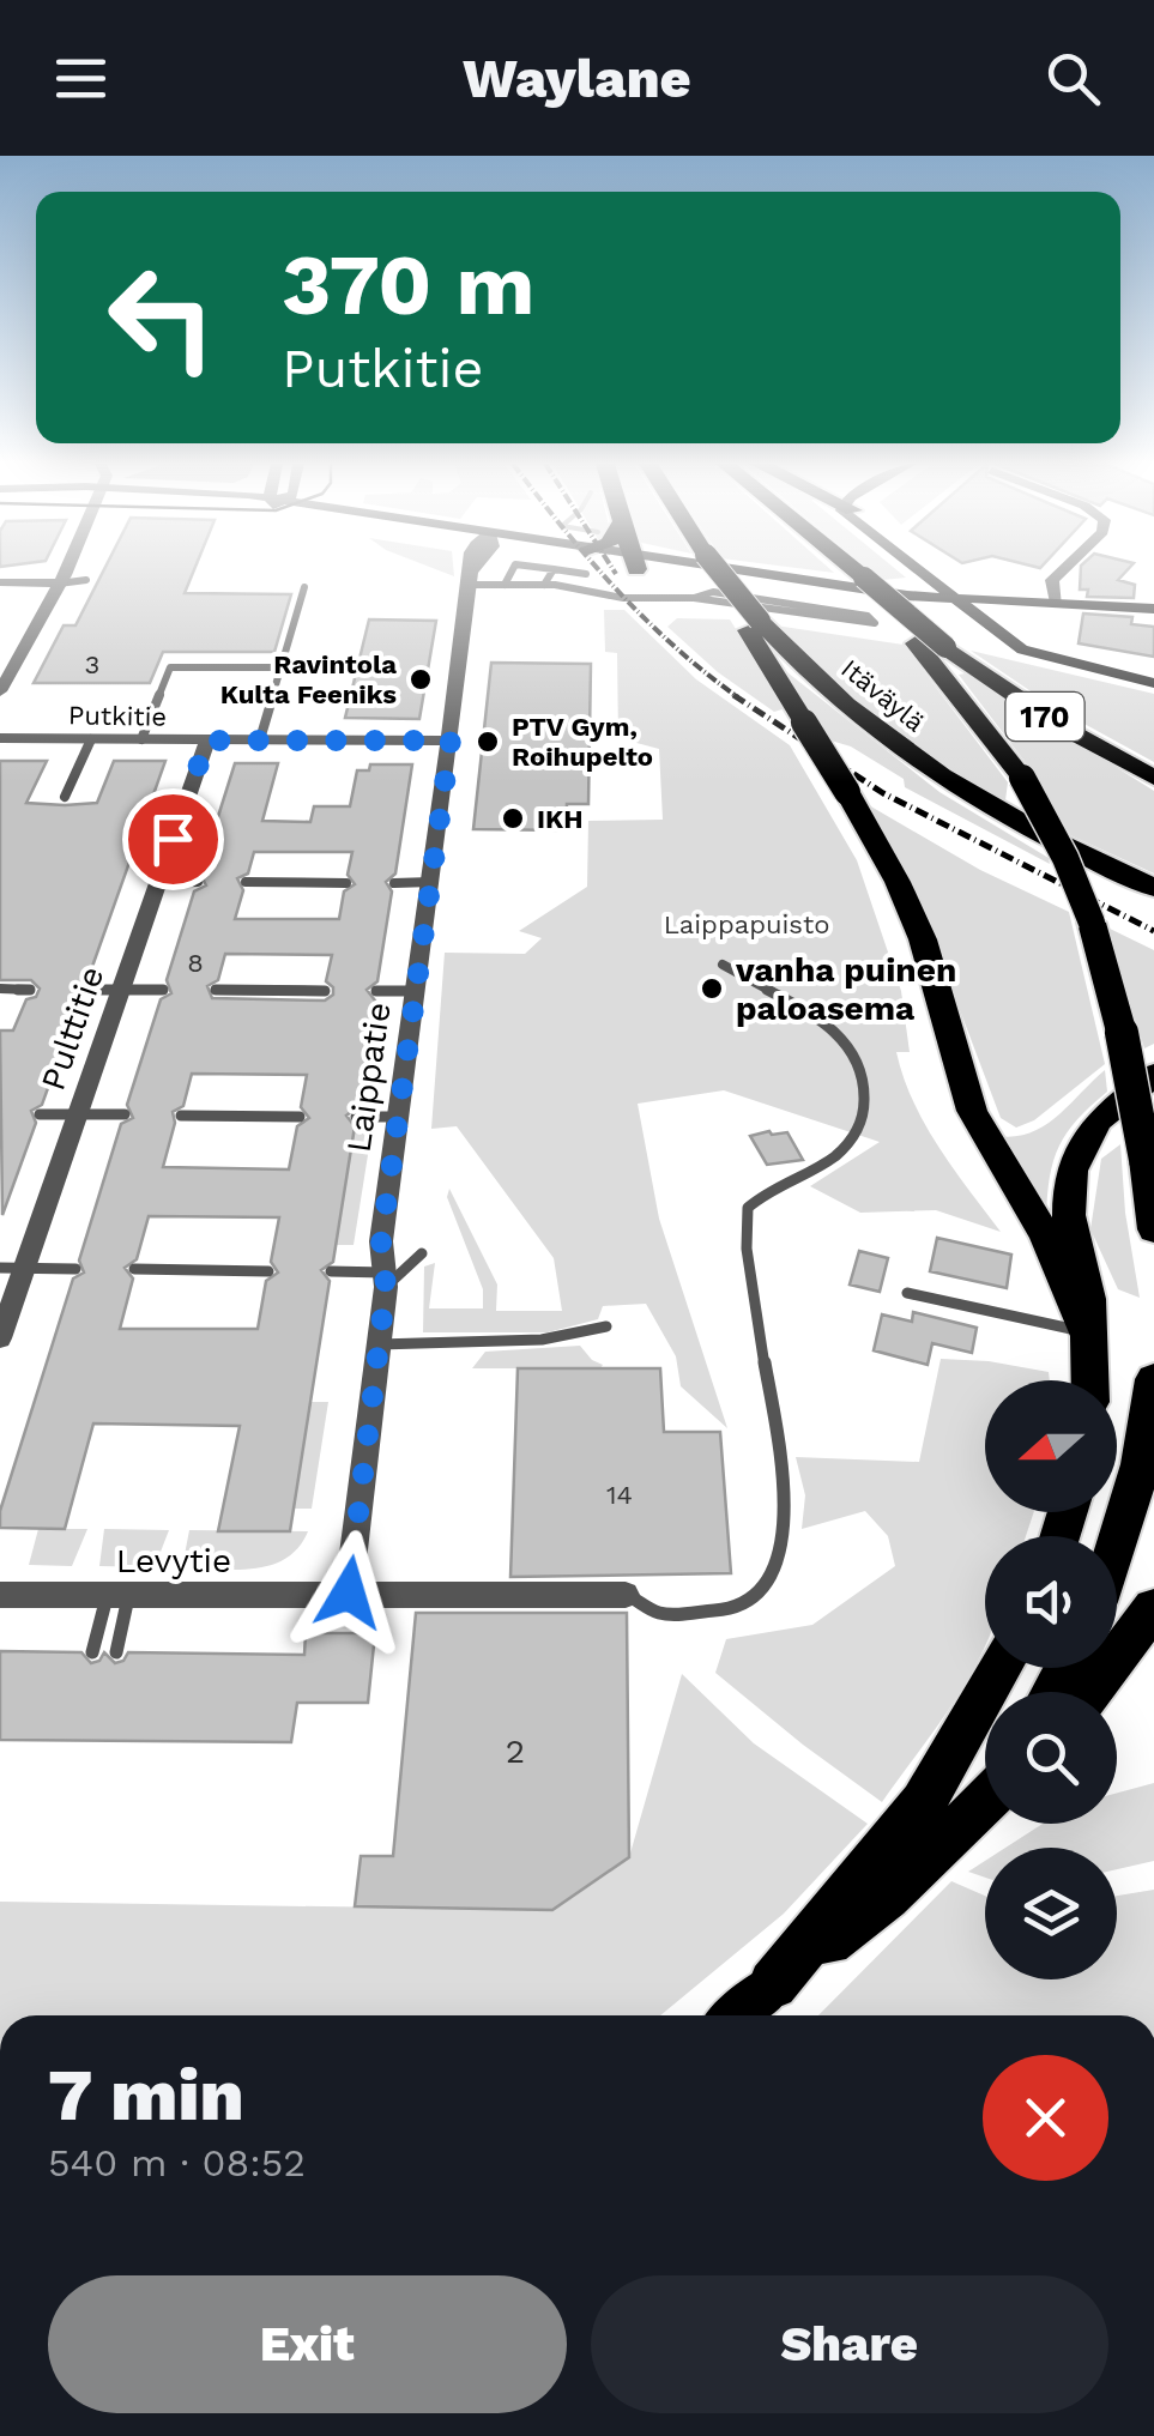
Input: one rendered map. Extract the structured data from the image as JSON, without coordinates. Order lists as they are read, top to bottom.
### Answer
{
  "streets": {
    "highway": ["Itäväylä", "170"],
    "street": [
      "Putkitie",
      "Pulttitie",
      "Laippatie",
      "Levytie"
    ]
  },
  "crossings": [
    ["Putkitie", "Pulttitie"],
    ["Putkitie", "Laippatie"],
    ["Laippatie", "Levytie"]
  ],
  "parks": ["Laippapuisto"],
  "places": [
    "Ravintola Kulta Feeniks",
    "PTV Gym, Roihupelto",
    "IKH",
    "vanha puinen paloasema"
  ],
  "house_numbers": [
    "3",
    "8",
    "14",
    "2"
  ],
  "north": "left",
  "page": {
    "header": "Waylane",
    "turn": ["370 m", "Putkitie"],
    "heading": ["7 min", "540 m · 08:52"],
    "buttons": ["Exit", "Share"]
  }
}
